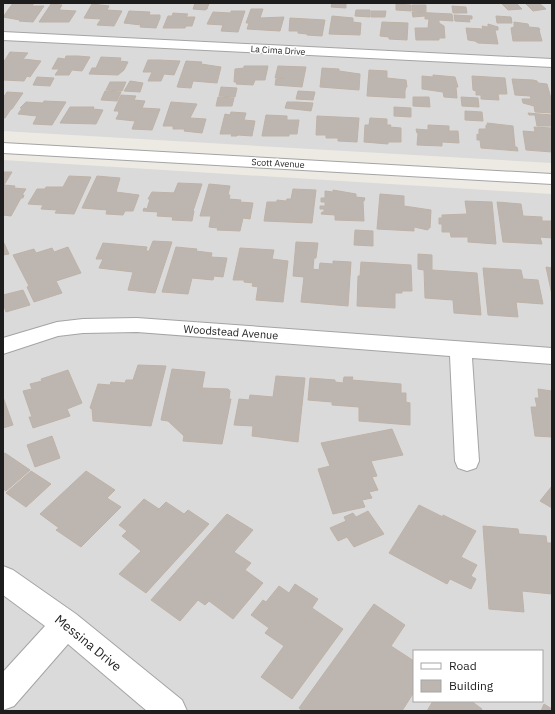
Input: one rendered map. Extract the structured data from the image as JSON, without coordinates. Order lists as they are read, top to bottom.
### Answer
{
  "streets": {
    "street": [
      "La Cima Drive",
      "Scott Avenue",
      "Woodstead Avenue",
      "Messina Drive"
    ]
  },
  "legend": ["Road", "Building"]
}
